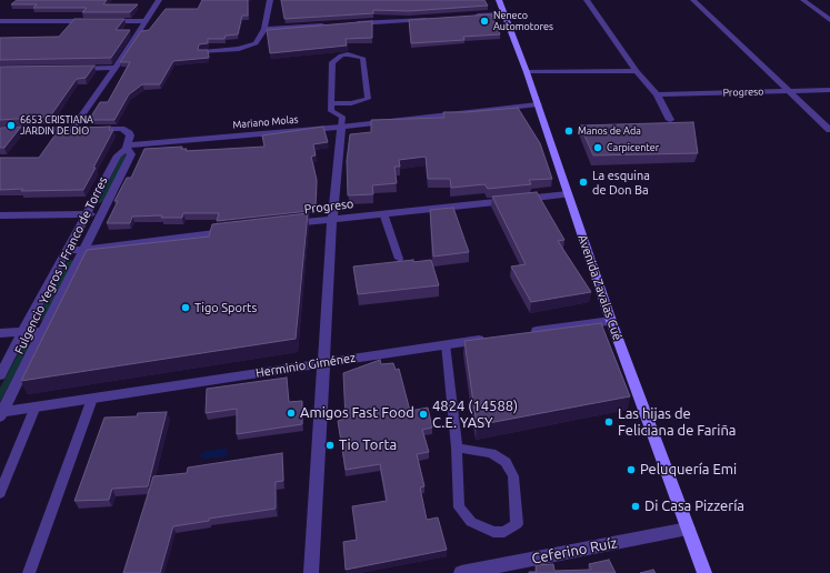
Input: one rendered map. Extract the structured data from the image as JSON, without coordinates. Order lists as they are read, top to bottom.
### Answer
{
  "streets": {
    "main road": ["Avenida Zavalas Cué"],
    "street": [
      "Progreso",
      "Mariano Molas",
      "Fulgencio Yegros y Franco de Torres",
      "Herminio Giménez",
      "Ceferino Ruíz"
    ]
  },
  "crossings": [
    ["Progreso", "Avenida Zavalas Cué"],
    ["Mariano Molas", "Fulgencio Yegros y Franco de Torres"],
    ["Mariano Molas", "Avenida Zavalas Cué"],
    ["Fulgencio Yegros y Franco de Torres", "Herminio Giménez"],
    ["Avenida Zavalas Cué", "Ceferino Ruíz"]
  ],
  "places": [
    "Neneco Automotores",
    "6653 CRISTIANA JARDIN DE DIO",
    "Manos de Ada",
    "Carpicenter",
    "La esquina de Don Ba",
    "Tigo Sports",
    "Amigos Fast Food",
    "4824 (14588) C.E. YASY",
    "Las hijas de Feliciana de Fariña",
    "Tio Torta",
    "Peluquería Emi",
    "Di Casa Pizzería"
  ]
}
